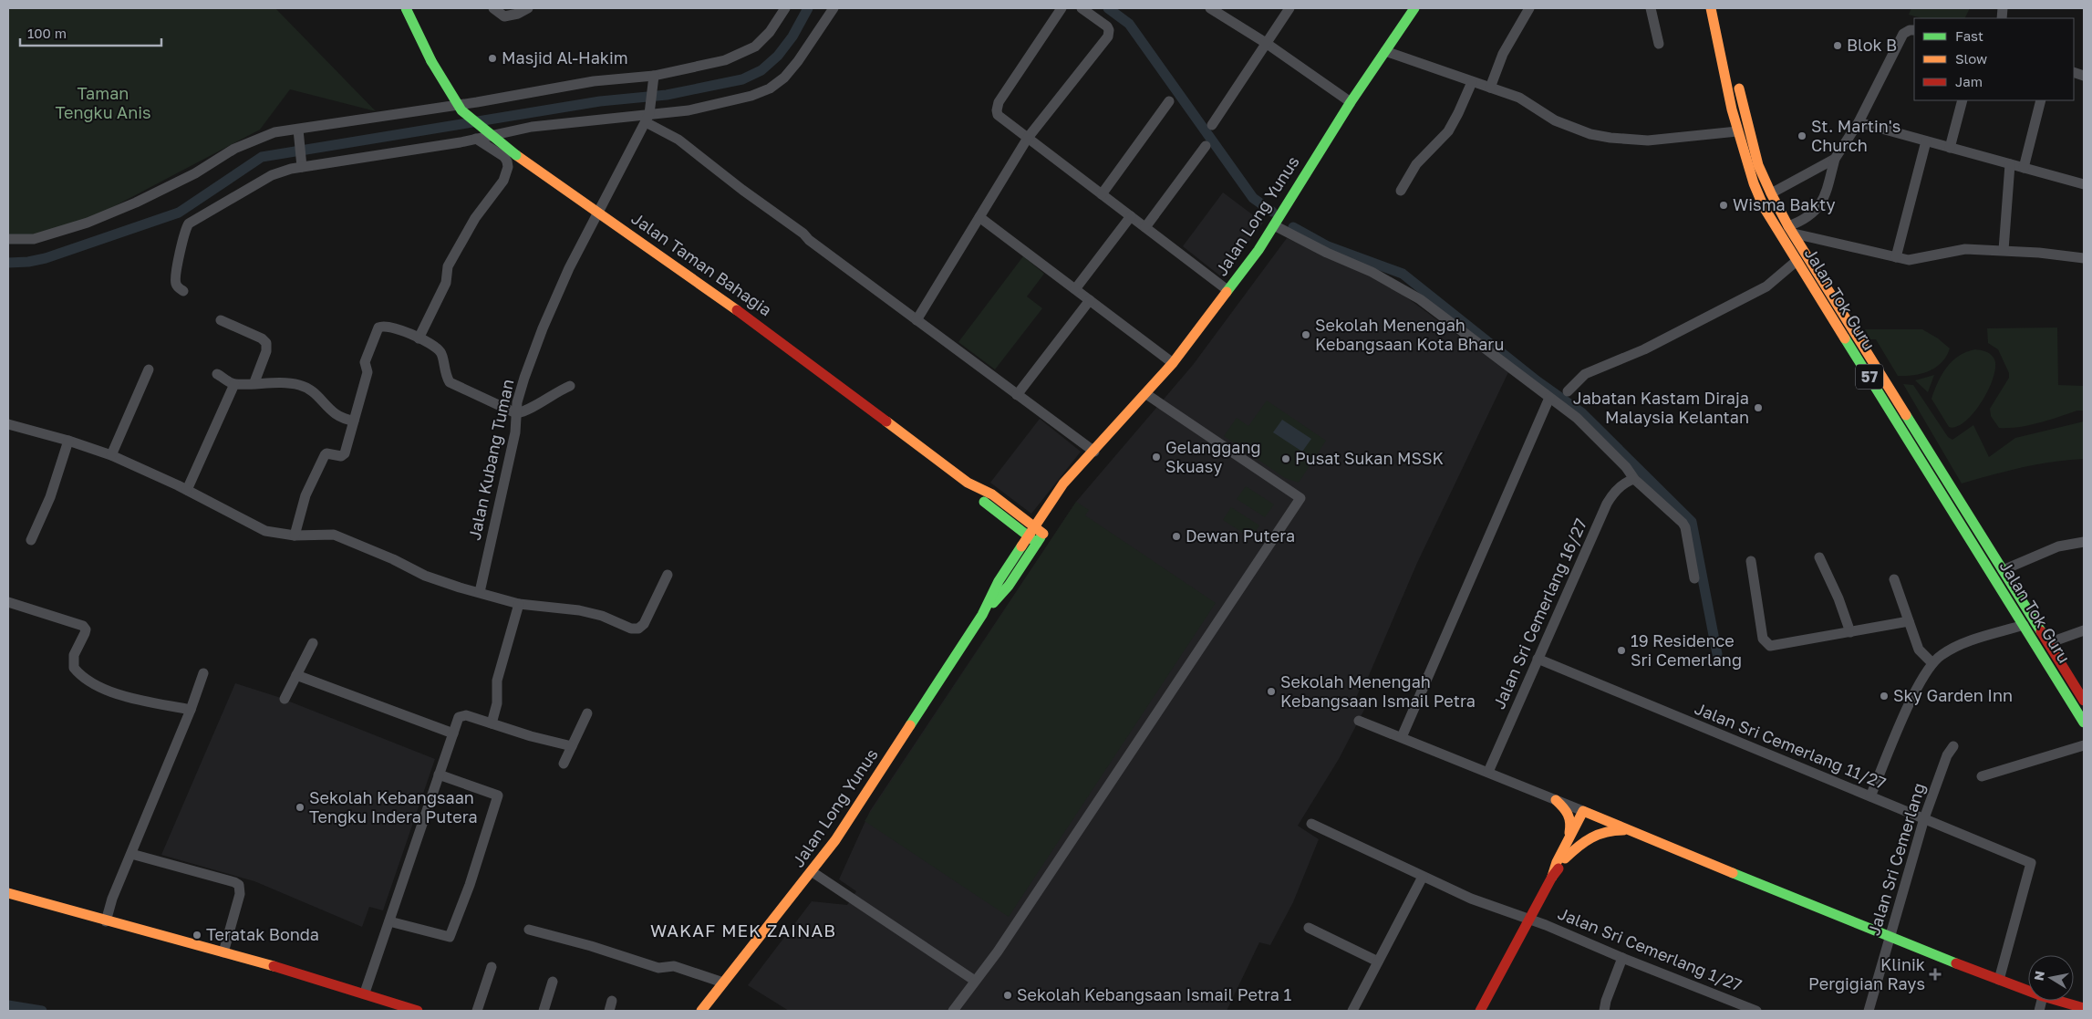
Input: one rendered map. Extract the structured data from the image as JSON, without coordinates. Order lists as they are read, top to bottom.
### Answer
{
  "streets": {
    "main road": [
      "Jalan Long Yunus",
      "Jalan Taman Bahagia",
      "Jalan Tok Guru",
      "57"
    ],
    "street": [
      "Jalan Kubang Tuman",
      "Jalan Sri Cemerlang 16/27",
      "Jalan Sri Cemerlang 11/27",
      "Jalan Sri Cemerlang",
      "Jalan Sri Cemerlang 1/27"
    ]
  },
  "crossings": [
    ["Jalan Long Yunus", "Jalan Taman Bahagia"],
    ["Jalan Taman Bahagia", "Jalan Kubang Tuman"],
    ["Jalan Sri Cemerlang 16/27", "Jalan Sri Cemerlang 11/27"],
    ["Jalan Sri Cemerlang 11/27", "Jalan Sri Cemerlang"]
  ],
  "districts": ["WAKAF MEK ZAINAB"],
  "parks": ["Taman Tengku Anis"],
  "places": {
    "other": [
      "Blok B",
      "Masjid Al-Hakim",
      "St. Martin's Church",
      "Wisma Bakty",
      "Sekolah Menengah Kebangsaan Kota Bharu",
      "Jabatan Kastam Diraja Malaysia Kelantan",
      "Gelanggang Skuasy",
      "Pusat Sukan MSSK",
      "Dewan Putera",
      "19 Residence Sri Cemerlang",
      "Sekolah Menengah Kebangsaan Ismail Petra",
      "Sky Garden Inn",
      "Sekolah Kebangsaan Tengku Indera Putera",
      "Teratak Bonda",
      "Sekolah Kebangsaan Ismail Petra 1"
    ],
    "health": ["Klinik Pergigian Rays"]
  },
  "legend": ["Fast", "Slow", "Jam"],
  "scale_bar": "100 m",
  "north": "left"
}
